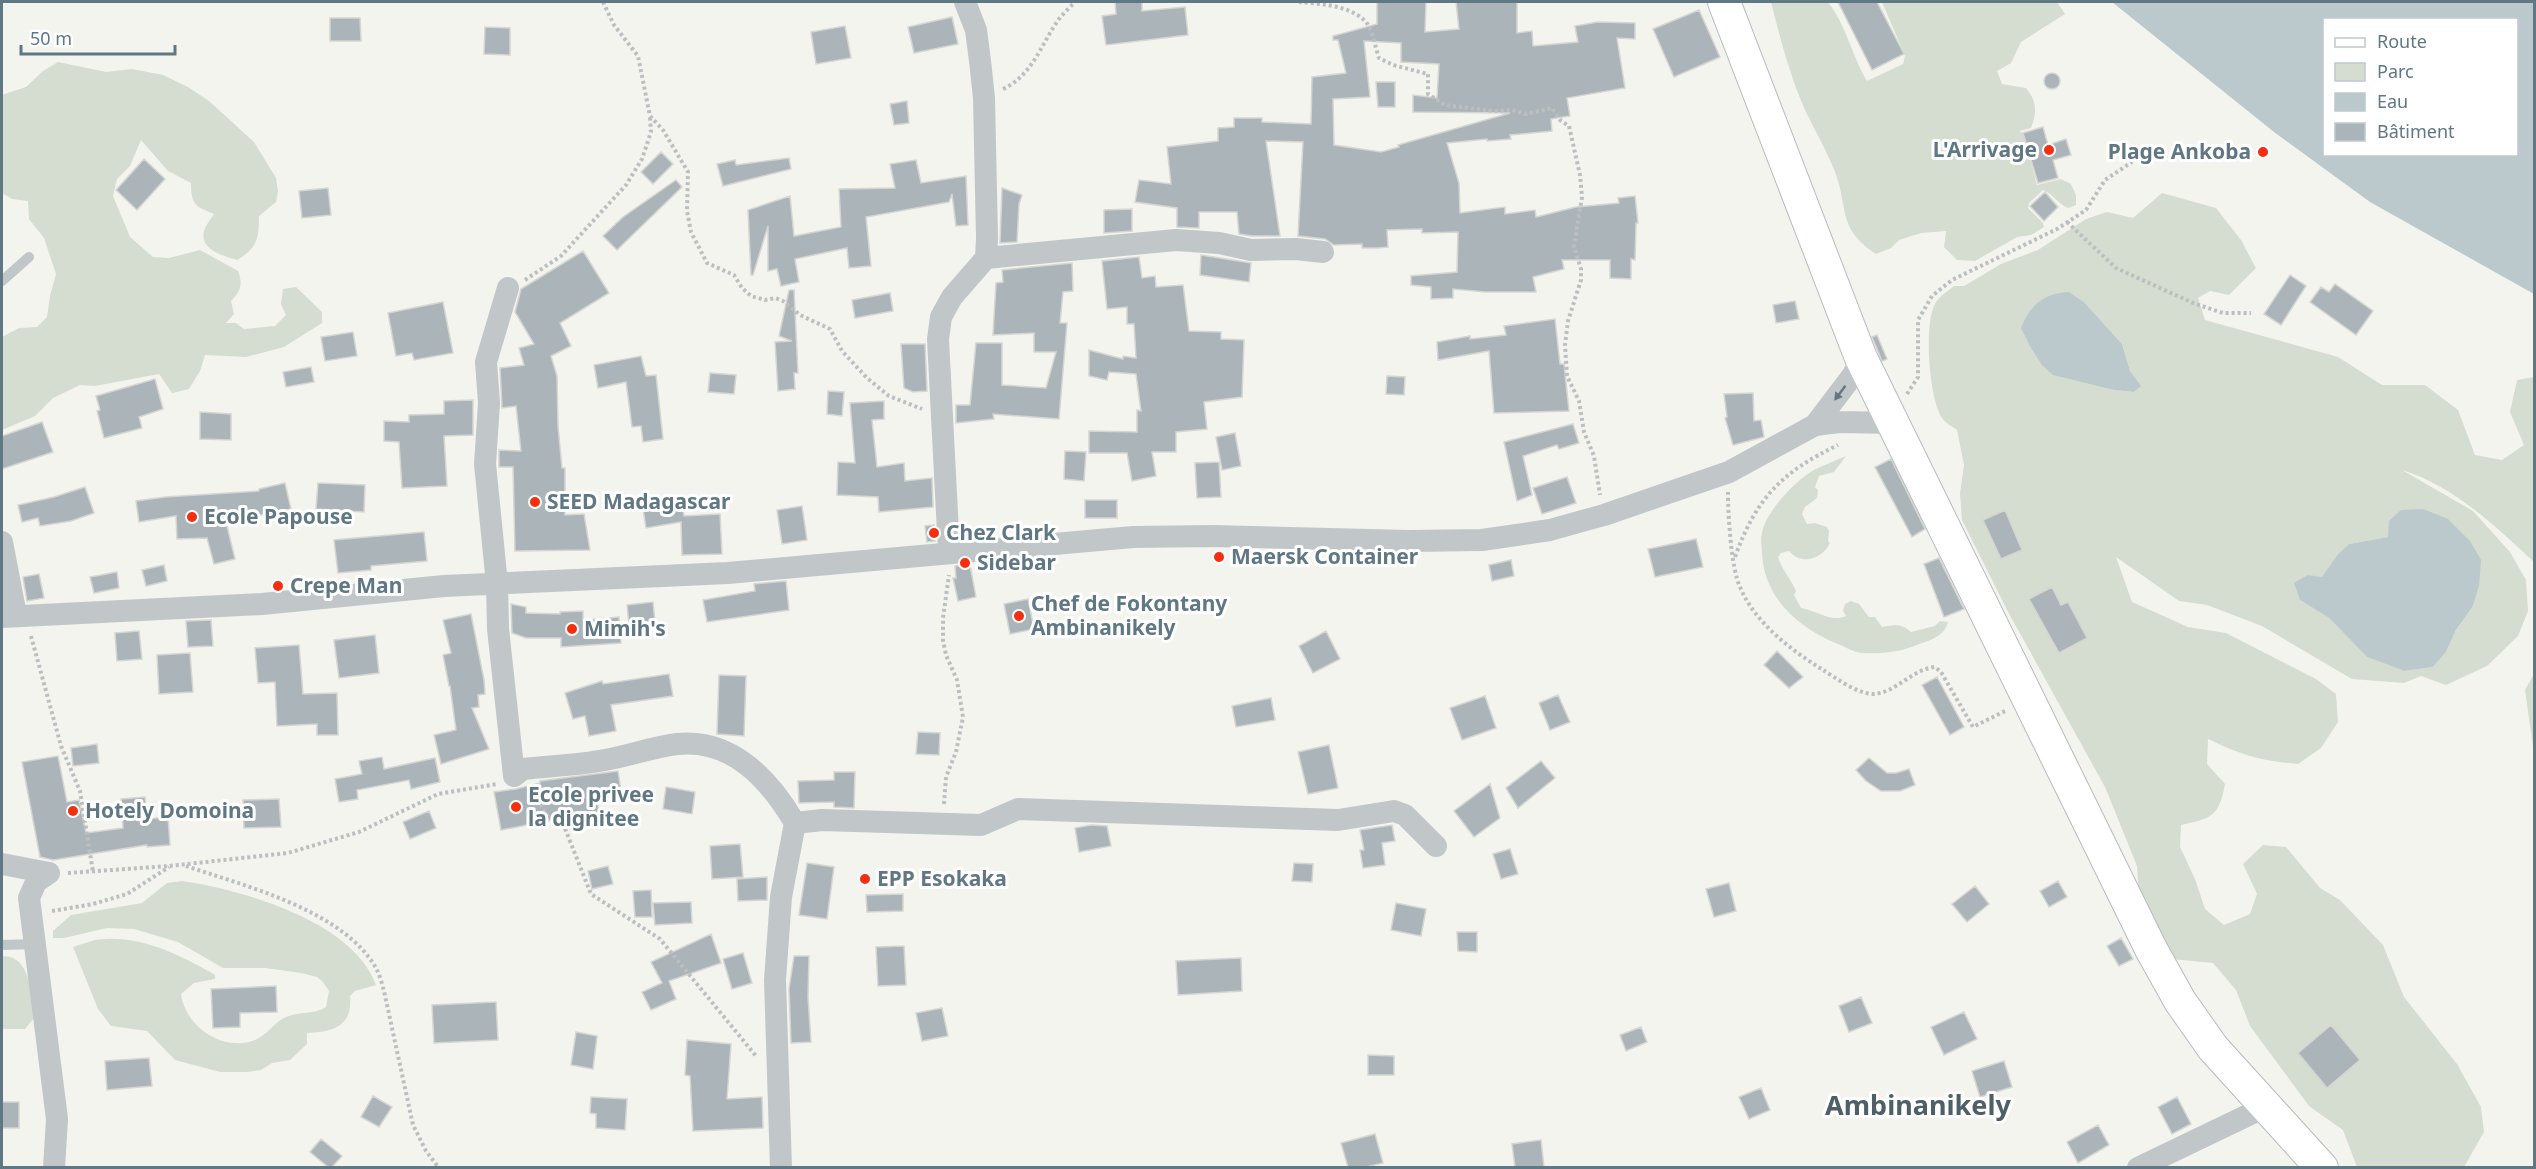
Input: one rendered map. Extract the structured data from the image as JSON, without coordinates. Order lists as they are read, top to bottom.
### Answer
{
  "districts": ["Ambinanikely"],
  "places": [
    "L'Arrivage",
    "Plage Ankoba",
    "SEED Madagascar",
    "Ecole Papouse",
    "Chez Clark",
    "Maersk Container",
    "Sidebar",
    "Crepe Man",
    "Chef de Fokontany Ambinanikely",
    "Mimih's",
    "Ecole privee la dignitee",
    "Hotely Domoina",
    "EPP Esokaka"
  ],
  "legend": [
    "Route",
    "Parc",
    "Eau",
    "Bâtiment"
  ],
  "scale_bar": "50 m"
}
